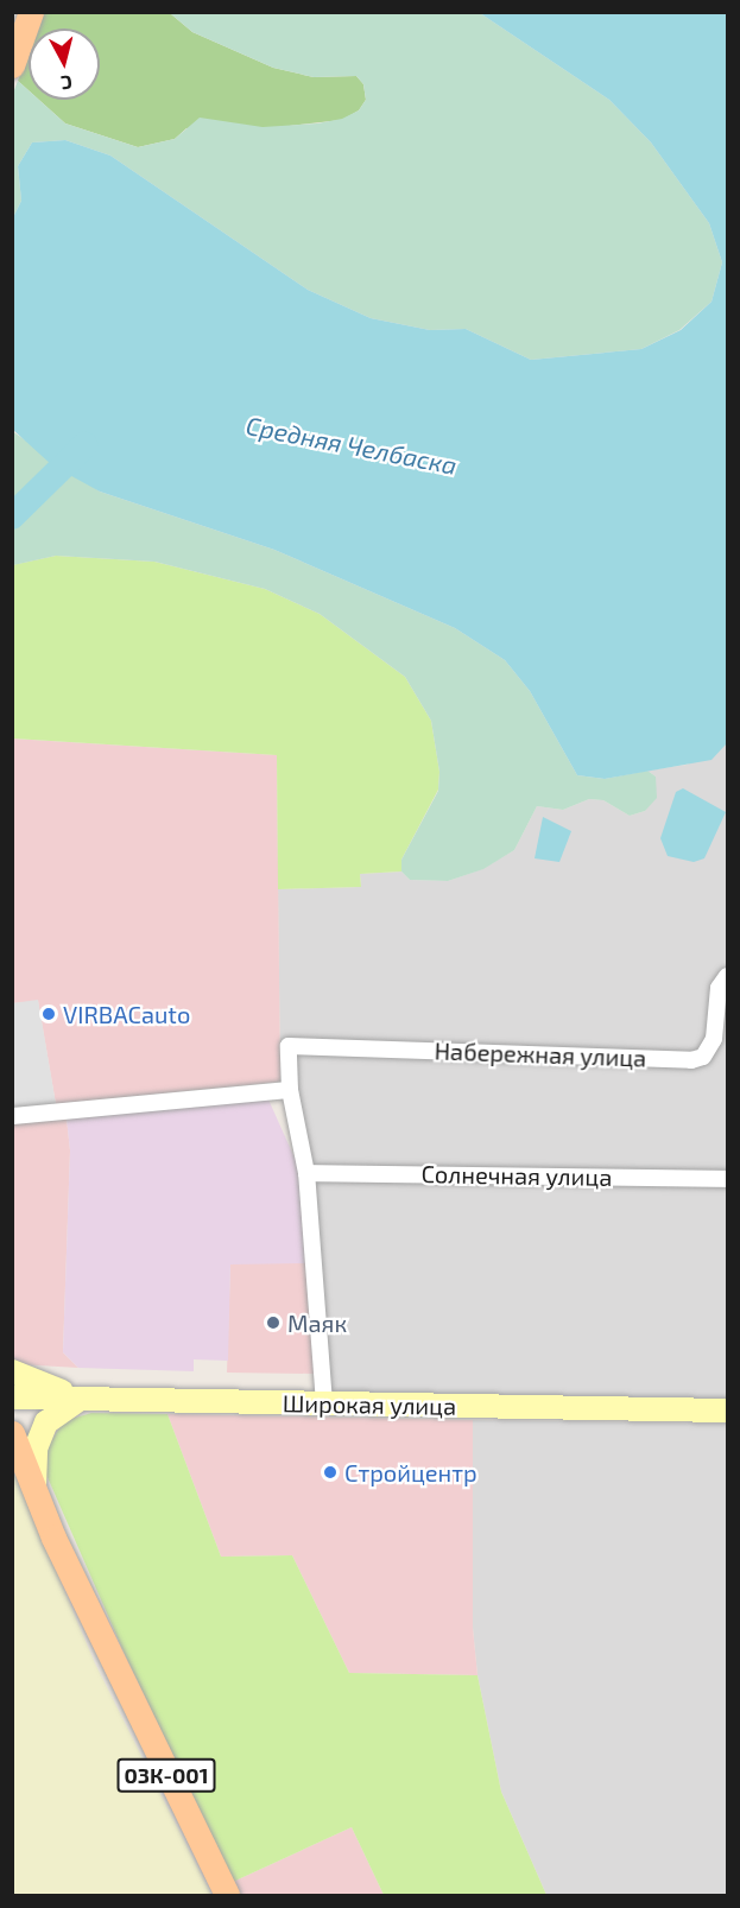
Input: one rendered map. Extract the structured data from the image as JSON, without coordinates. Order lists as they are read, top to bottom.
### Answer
{
  "streets": {
    "main road": ["03К-001"],
    "street": ["Набережная улица", "Солнечная улица", "Широкая улица"]
  },
  "water": ["Средняя Челбаска"],
  "places": ["VIRBACauto", "Маяк", "Стройцентр"],
  "north": "bottom"
}
